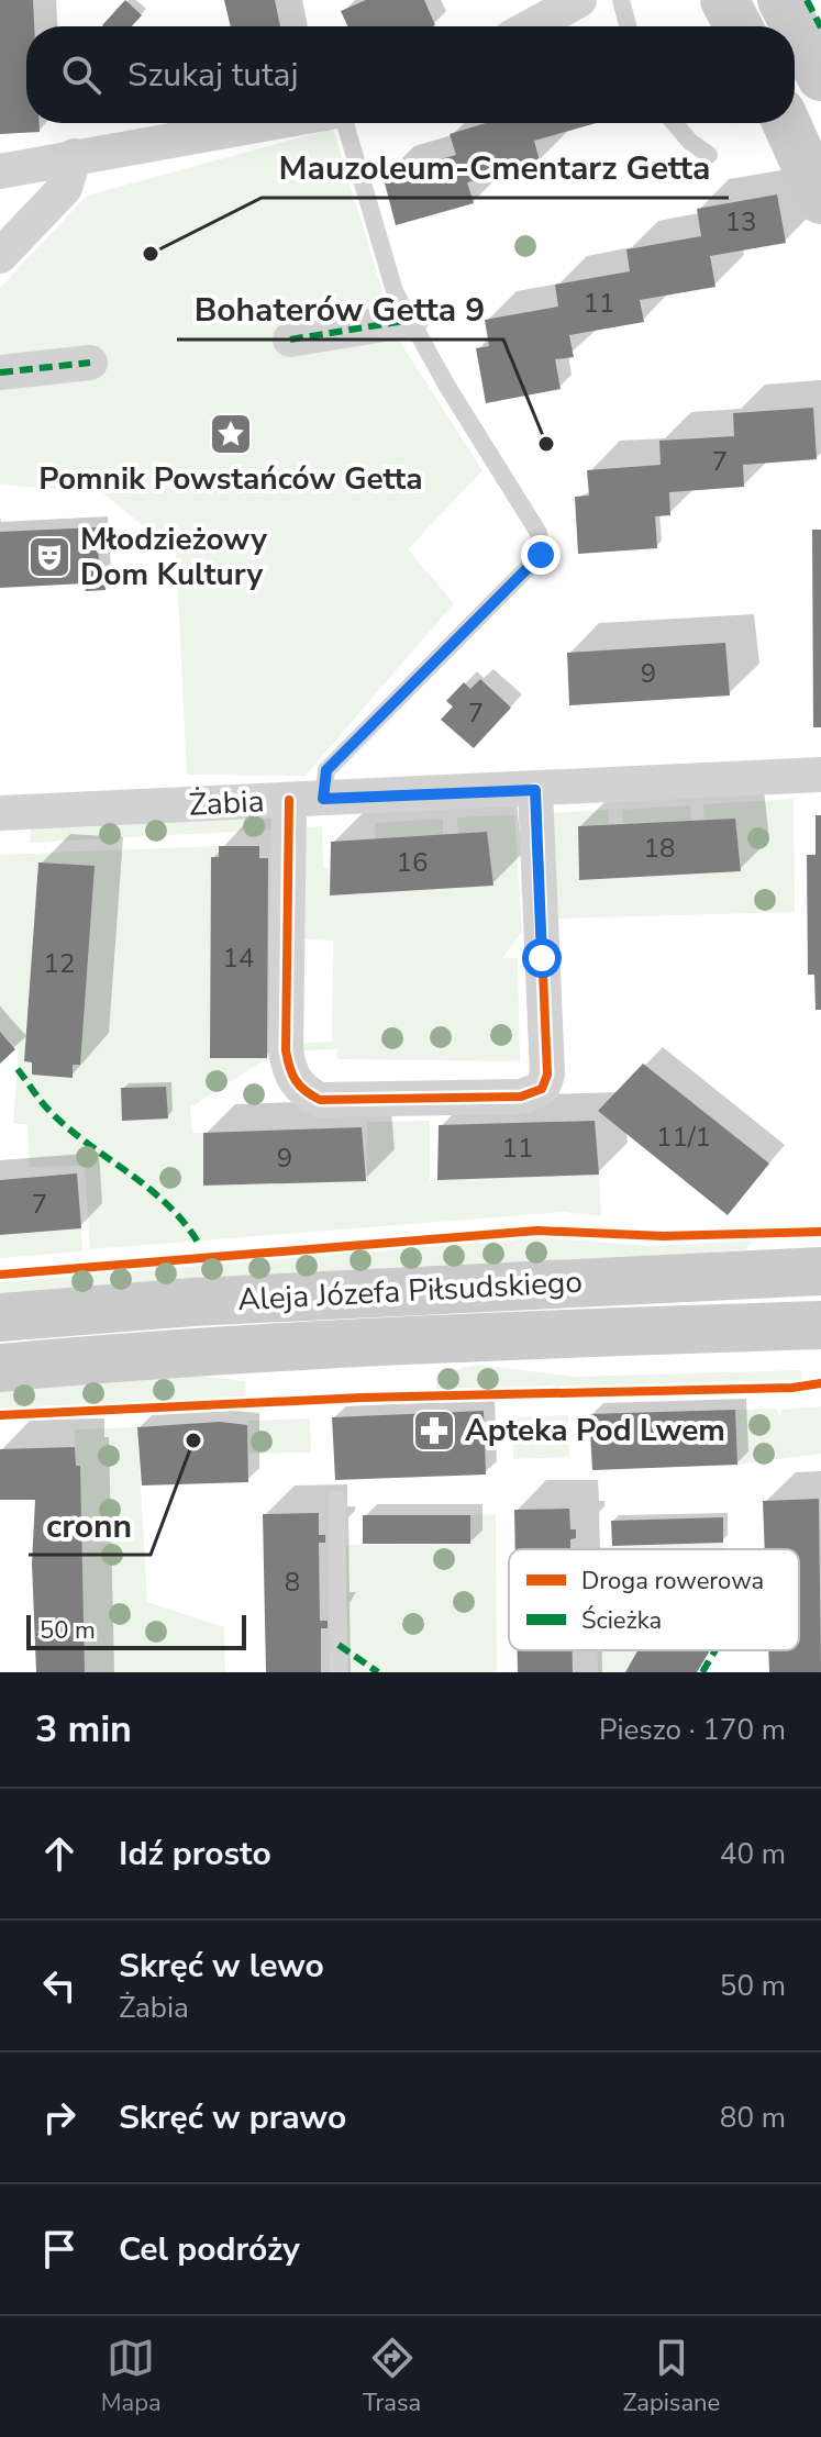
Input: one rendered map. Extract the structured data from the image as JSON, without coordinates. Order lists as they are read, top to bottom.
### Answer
{
  "streets": {
    "main road": ["Aleja Józefa Piłsudskiego"],
    "street": ["Żabia"]
  },
  "places": {
    "other": ["Mauzoleum-Cmentarz Getta", "Bohaterów Getta 9", "cronn"],
    "place": ["Pomnik Powstańców Getta"],
    "theatre": ["Młodzieżowy Dom Kultury"],
    "pharmacy": ["Apteka Pod Lwem"]
  },
  "house_numbers": [
    "13",
    "11",
    "7",
    "9",
    "7",
    "18",
    "16",
    "14",
    "12",
    "11/1",
    "11",
    "9",
    "7",
    "8"
  ],
  "legend": ["Droga rowerowa", "Ścieżka"],
  "scale_bar": "50 m",
  "page": {
    "search": "Szukaj tutaj",
    "scale": "50 m",
    "heading": ["3 min", "Pieszo · 170 m"],
    "list": [
      ["Idź prosto", "40 m"],
      ["Skręć w lewo", "Żabia", "50 m"],
      ["Skręć w prawo", "80 m"],
      "Cel podróży"
    ],
    "nav": ["Mapa", "Trasa", "Zapisane"]
  }
}
